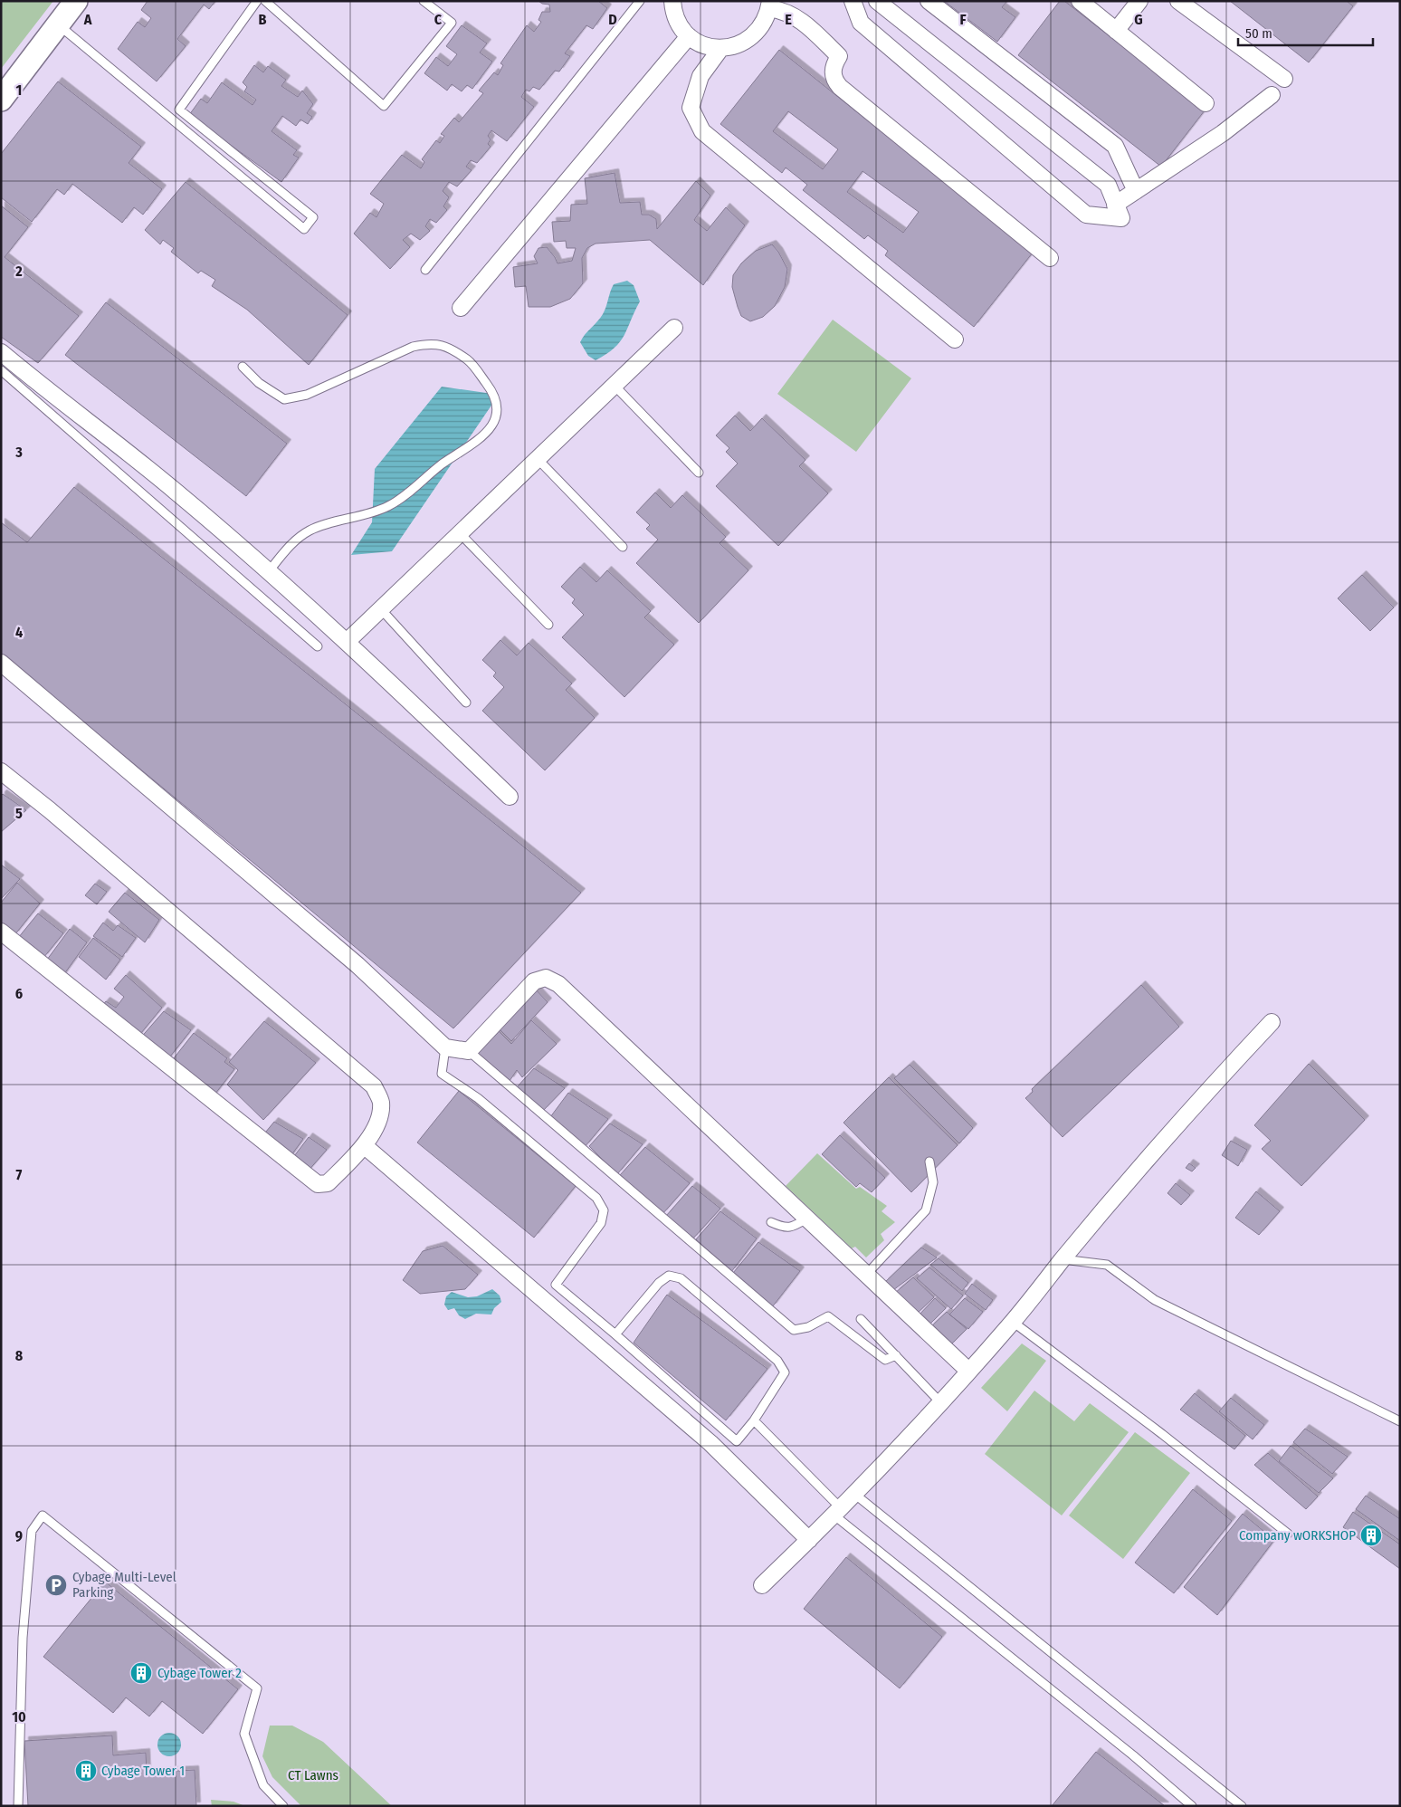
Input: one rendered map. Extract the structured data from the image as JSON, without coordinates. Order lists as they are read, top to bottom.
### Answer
{
  "parks": ["CT Lawns"],
  "places": {
    "building": ["Company wORKSHOP", "Cybage Tower 2", "Cybage Tower 1"],
    "parking": ["Cybage Multi-Level Parking"]
  },
  "scale_bar": "50 m",
  "grid": {
    "columns": [
      "A",
      "B",
      "C",
      "D",
      "E",
      "F",
      "G"
    ],
    "rows": [
      "1",
      "2",
      "3",
      "4",
      "5",
      "6",
      "7",
      "8",
      "9",
      "10"
    ]
  }
}
